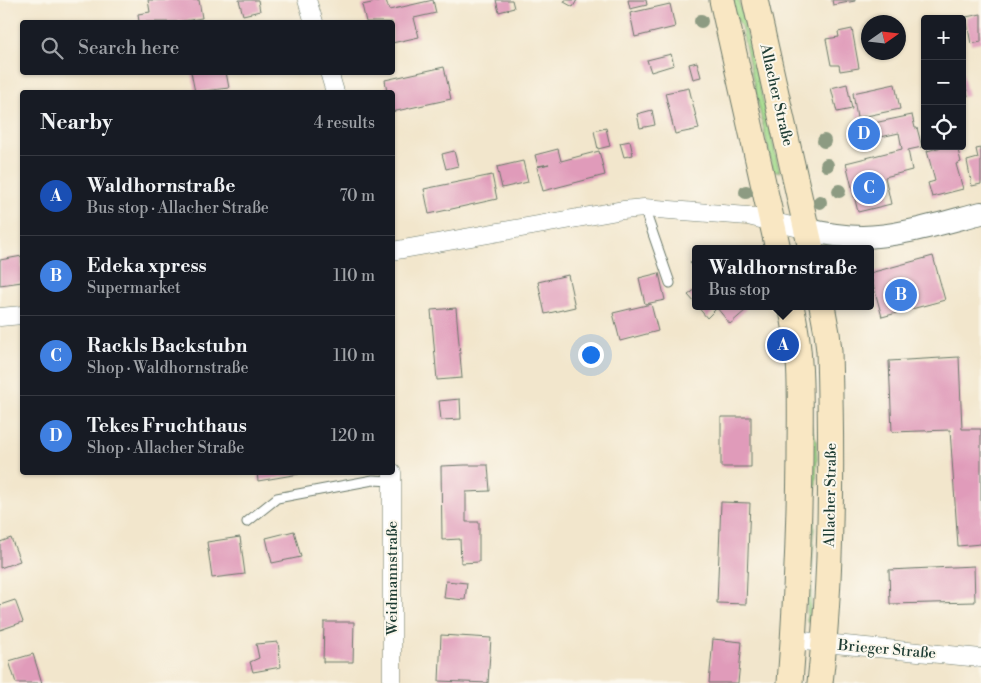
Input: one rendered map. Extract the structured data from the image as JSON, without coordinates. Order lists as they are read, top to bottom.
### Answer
{
  "streets": {
    "main road": ["Allacher Straße"],
    "street": ["Weidmannstraße", "Brieger Straße"]
  },
  "crossings": [
    ["Allacher Straße", "Brieger Straße"]
  ],
  "north": "right",
  "page": {
    "map_buttons": ["+", "−"],
    "search": "Search here",
    "heading": ["Nearby", "4 results"],
    "pins": [
      "D",
      "C",
      "B",
      "A"
    ],
    "list": [
      {
        "mark": "A",
        "name": "Waldhornstraße",
        "note": "Bus stop · Allacher Straße",
        "value": "70 m"
      },
      {
        "mark": "B",
        "name": "Edeka xpress",
        "note": "Supermarket",
        "value": "110 m"
      },
      {
        "mark": "C",
        "name": "Rackls Backstubn",
        "note": "Shop · Waldhornstraße",
        "value": "110 m"
      },
      {
        "mark": "D",
        "name": "Tekes Fruchthaus",
        "note": "Shop · Allacher Straße",
        "value": "120 m"
      }
    ],
    "popup": ["Waldhornstraße", "Bus stop"]
  }
}
